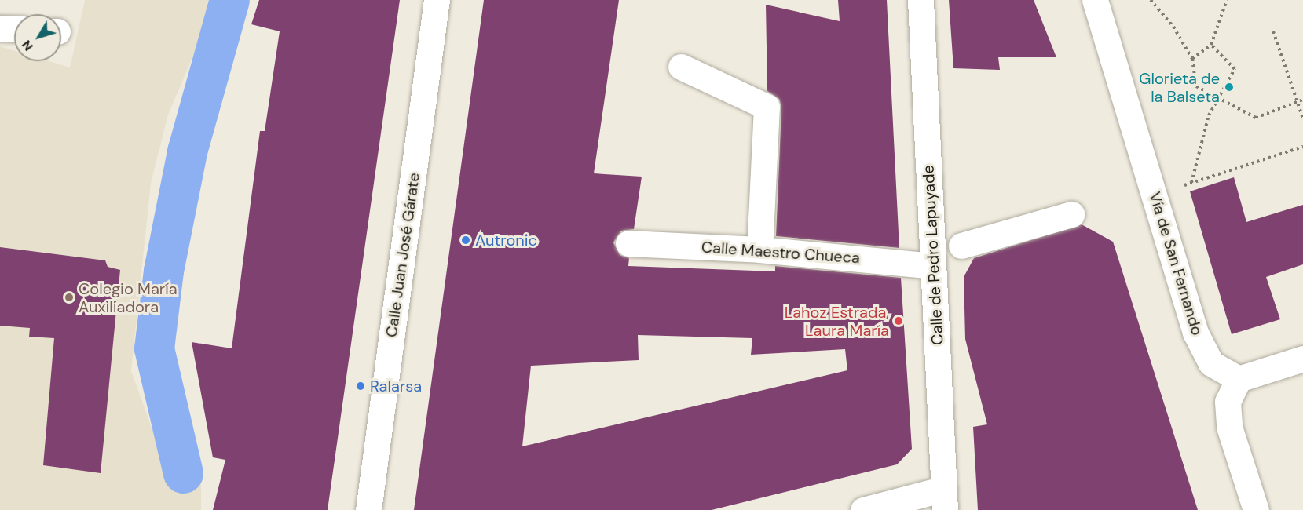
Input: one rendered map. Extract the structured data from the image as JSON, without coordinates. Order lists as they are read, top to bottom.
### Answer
{
  "streets": {
    "street": [
      "Calle Maestro Chueca",
      "Calle Juan José Gárate",
      "Calle de Pedro Lapuyade",
      "Vía de San Fernando"
    ]
  },
  "crossings": [
    ["Calle Maestro Chueca", "Calle de Pedro Lapuyade"]
  ],
  "places": [
    "Glorieta de la Balseta",
    "Autronic",
    "Colegio María Auxiliadora",
    "Lahoz Estrada, Laura María",
    "Ralarsa"
  ],
  "north": "bottom left"
}
